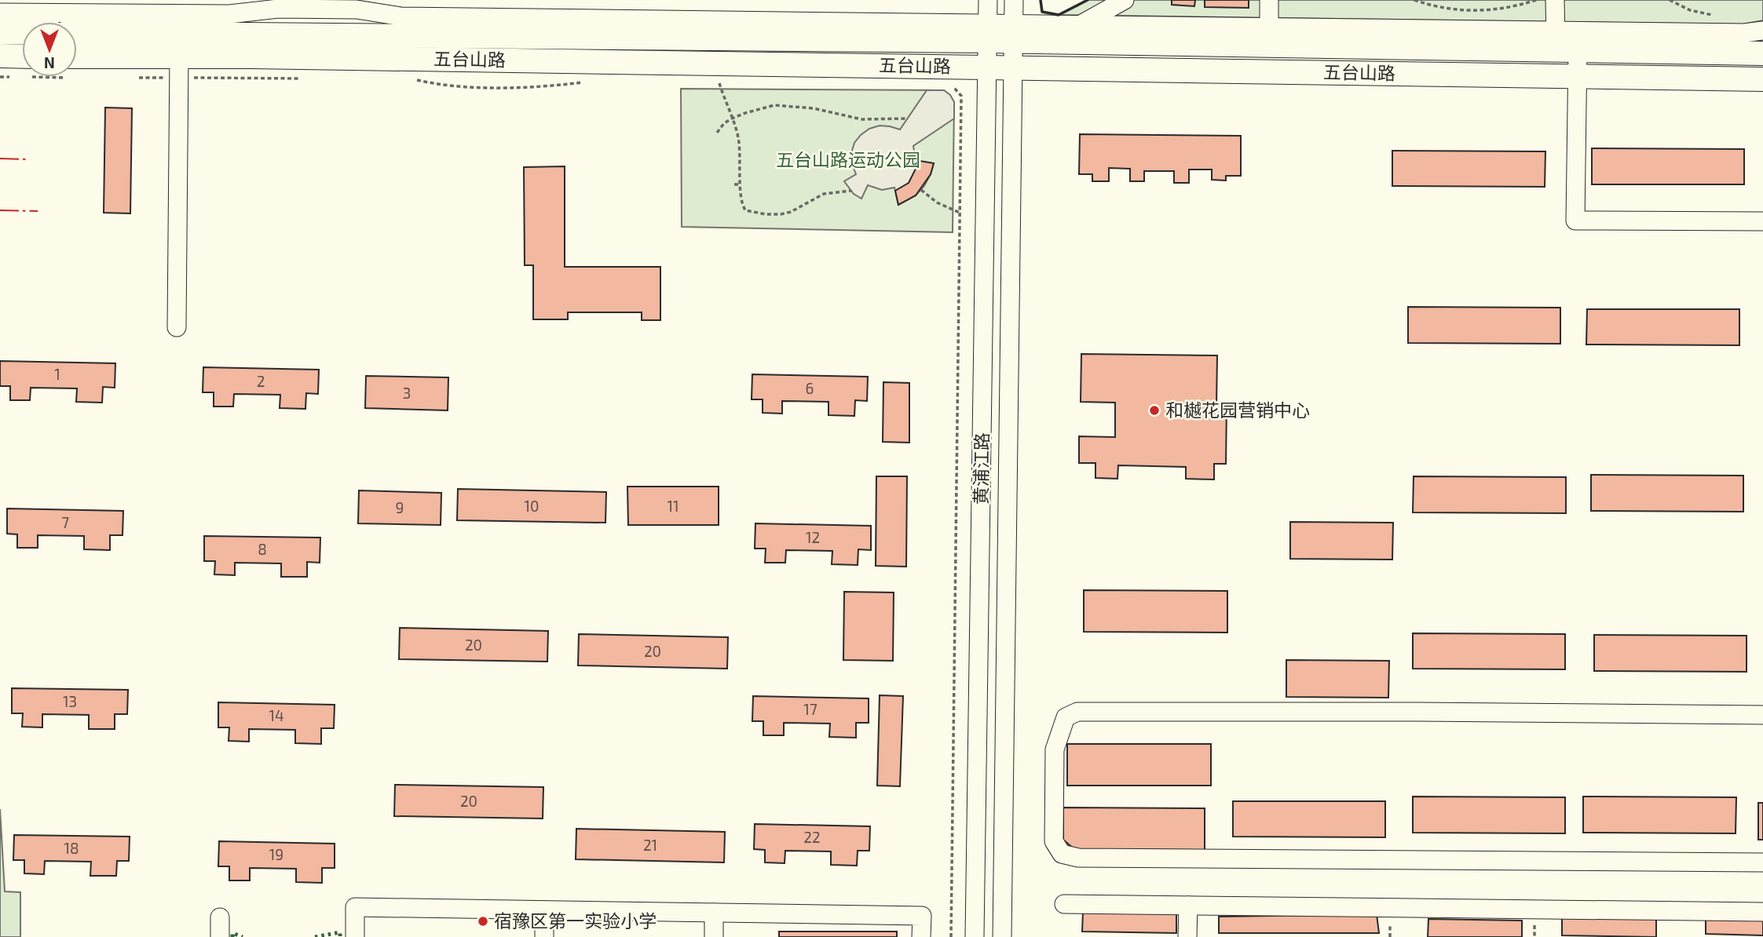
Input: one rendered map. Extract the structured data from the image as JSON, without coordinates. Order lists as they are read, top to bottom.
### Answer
{
  "streets": {
    "main road": ["五台山路"],
    "street": ["黄浦江路"]
  },
  "crossings": [
    ["五台山路", "黄浦江路"]
  ],
  "parks": ["五台山路运动公园"],
  "places": ["和樾花园营销中心", "宿豫区第一实验小学"],
  "house_numbers": [
    "1",
    "2",
    "6",
    "3",
    "10",
    "11",
    "9",
    "7",
    "12",
    "8",
    "20",
    "20",
    "13",
    "17",
    "14",
    "20",
    "22",
    "21",
    "18",
    "19"
  ],
  "north": "bottom"
}
